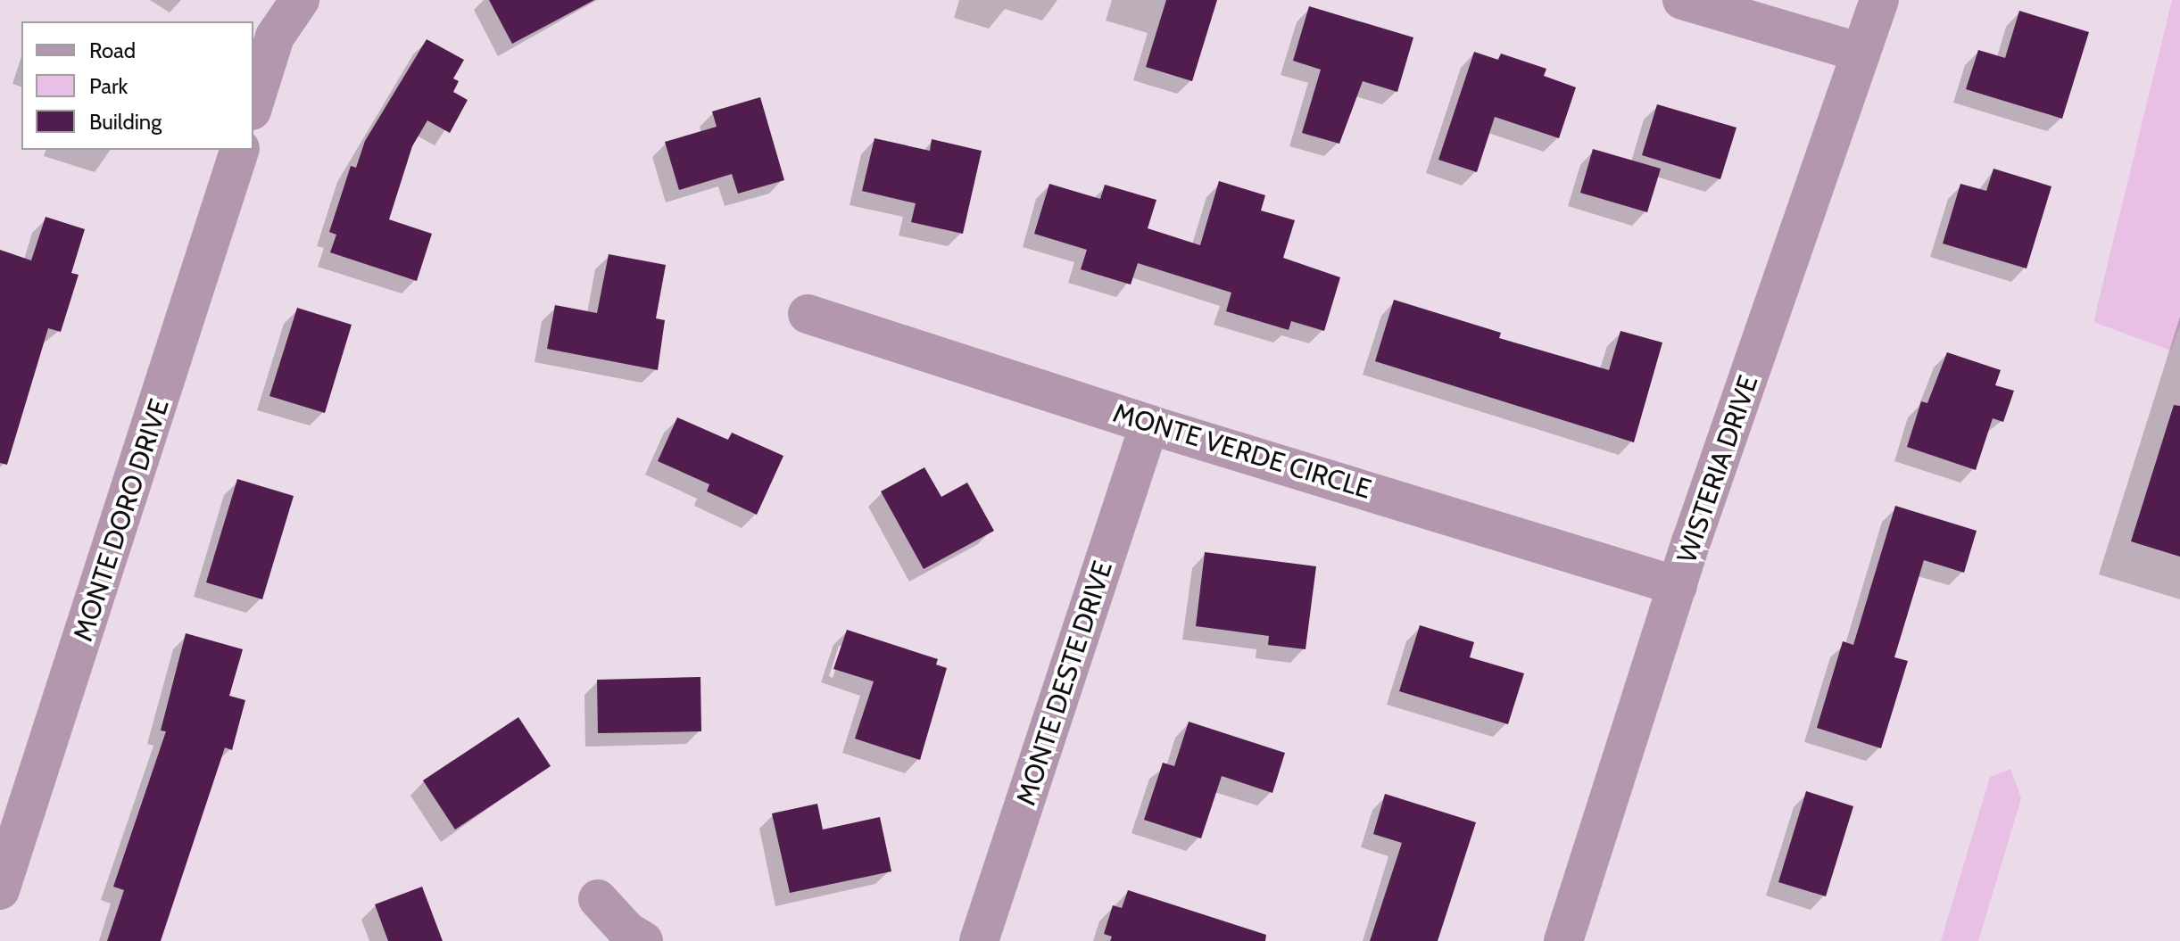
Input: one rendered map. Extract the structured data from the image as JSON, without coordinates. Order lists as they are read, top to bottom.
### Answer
{
  "streets": {
    "street": [
      "MONTE VERDE CIRCLE",
      "WISTERIA DRIVE",
      "MONTE DORO DRIVE",
      "MONTE DESTE DRIVE"
    ]
  },
  "crossings": [
    ["MONTE VERDE CIRCLE", "WISTERIA DRIVE"],
    ["MONTE VERDE CIRCLE", "MONTE DESTE DRIVE"]
  ],
  "legend": ["Road", "Park", "Building"]
}
